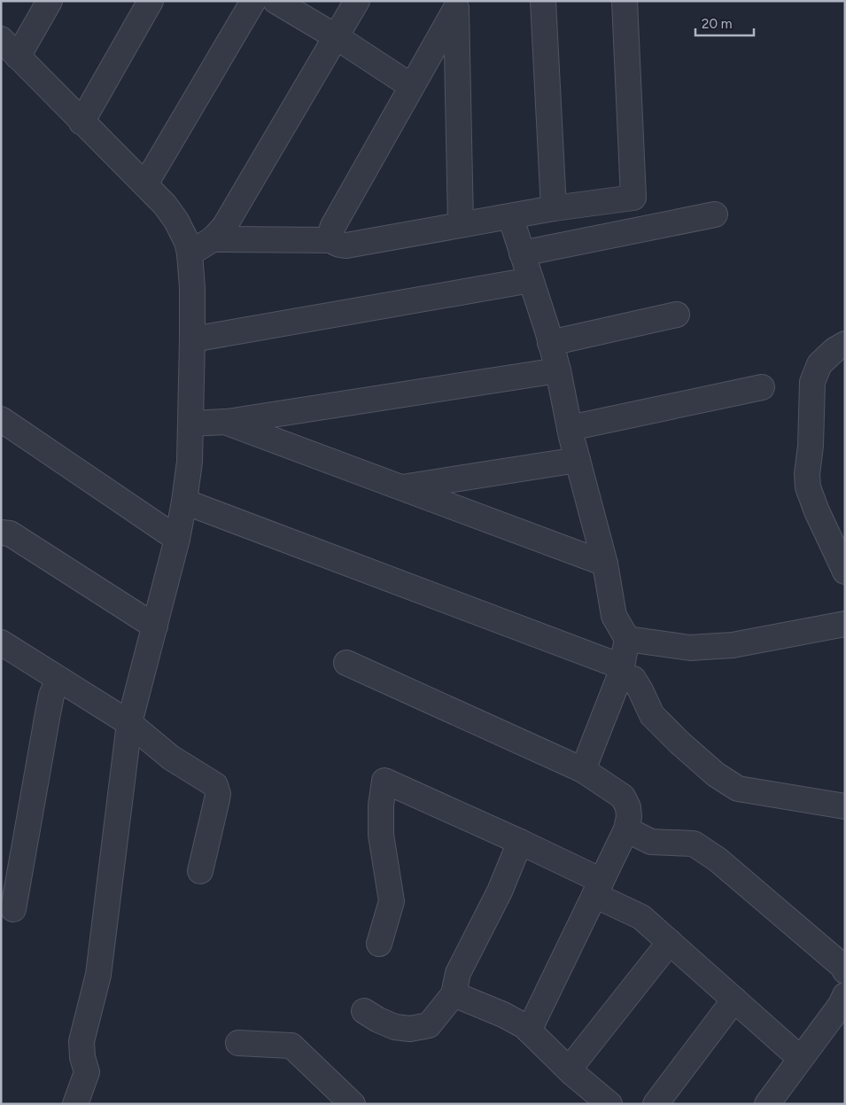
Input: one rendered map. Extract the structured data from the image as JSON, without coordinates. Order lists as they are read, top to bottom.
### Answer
{
  "scale_bar": "20 m"
}
